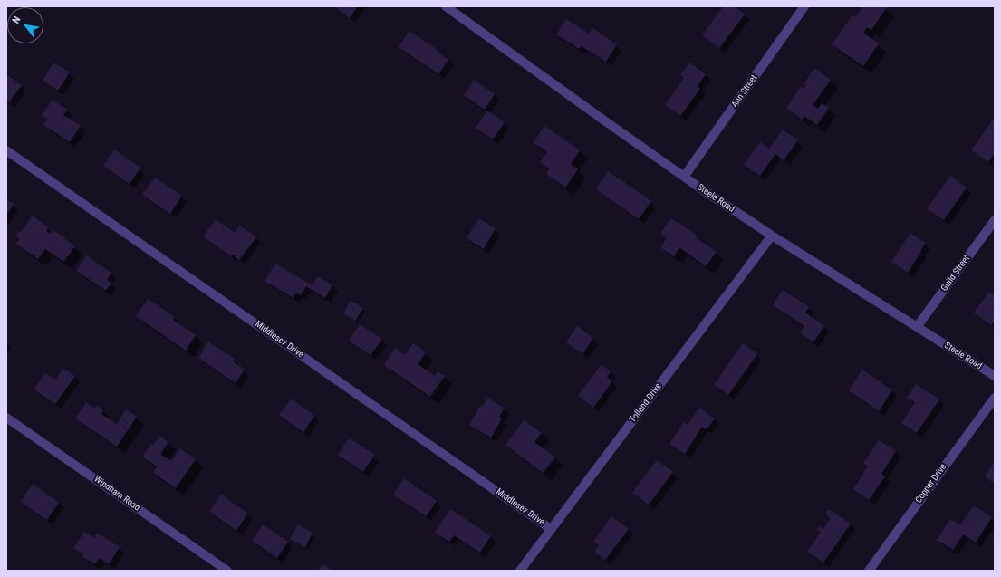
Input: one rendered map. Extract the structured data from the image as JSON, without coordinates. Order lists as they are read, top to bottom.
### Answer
{
  "streets": {
    "street": [
      "Ann Street",
      "Steele Road",
      "Guild Street",
      "Middlesex Drive",
      "Tolland Drive",
      "Copper Drive",
      "Windham Road"
    ]
  },
  "crossings": [
    ["Ann Street", "Steele Road"],
    ["Steele Road", "Guild Street"],
    ["Steele Road", "Tolland Drive"],
    ["Middlesex Drive", "Tolland Drive"]
  ],
  "north": "top left"
}
